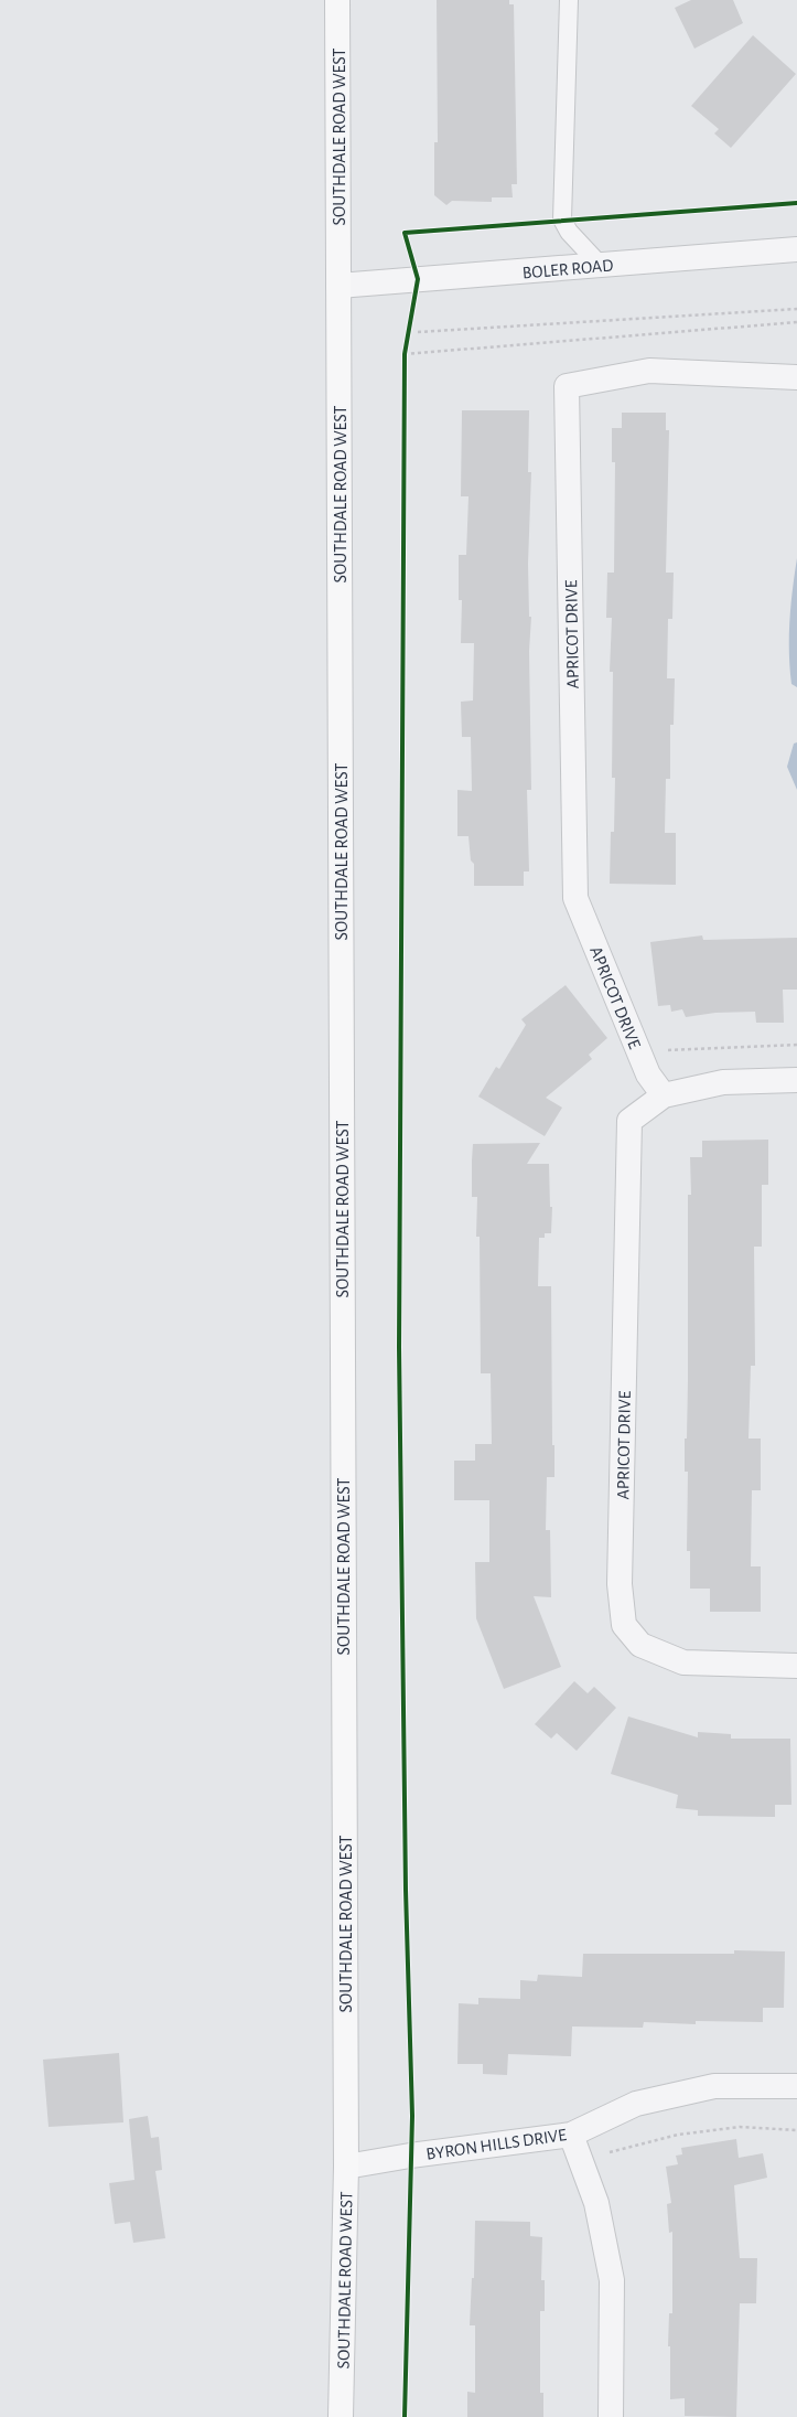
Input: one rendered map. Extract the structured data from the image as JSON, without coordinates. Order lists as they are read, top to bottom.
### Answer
{
  "streets": {
    "main road": ["SOUTHDALE ROAD WEST"],
    "street": ["BOLER ROAD", "APRICOT DRIVE", "BYRON HILLS DRIVE"]
  },
  "crossings": [
    ["SOUTHDALE ROAD WEST", "BOLER ROAD"],
    ["SOUTHDALE ROAD WEST", "BYRON HILLS DRIVE"]
  ]
}
